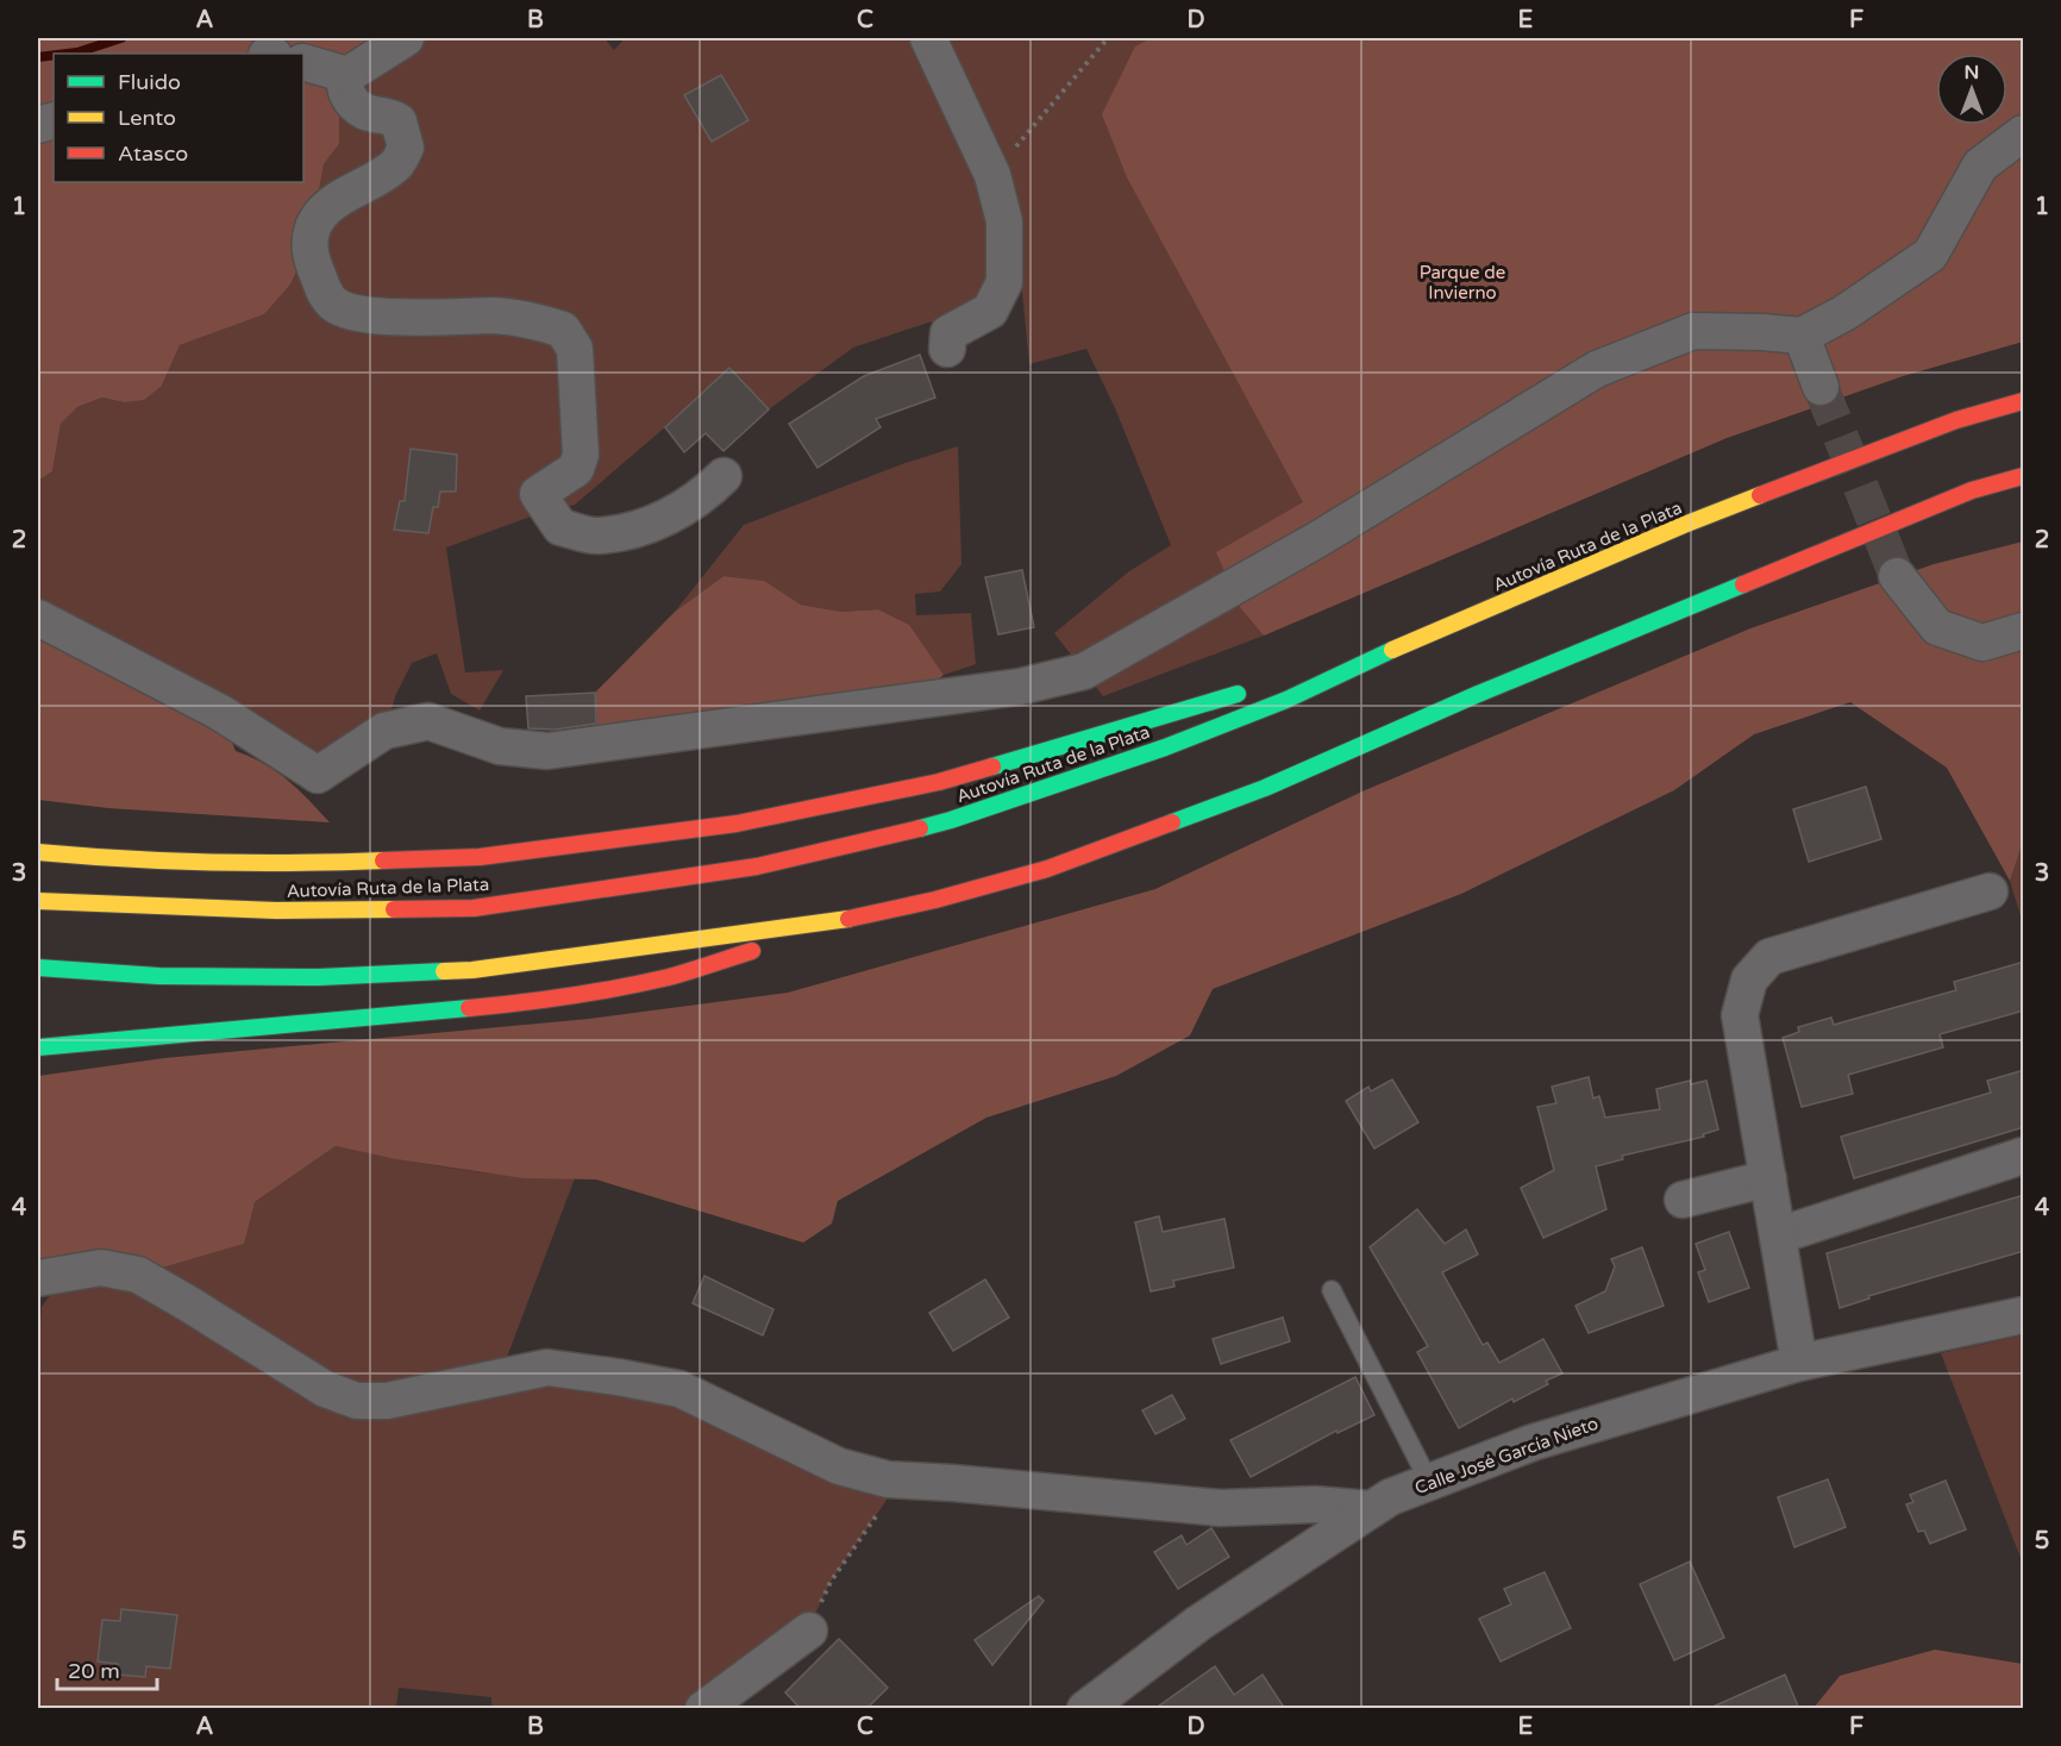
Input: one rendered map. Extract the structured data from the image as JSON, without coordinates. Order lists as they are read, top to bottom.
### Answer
{
  "streets": {
    "highway": ["Autovía Ruta de la Plata"],
    "street": ["Calle José García Nieto"]
  },
  "parks": ["Parque de Invierno"],
  "legend": ["Fluido", "Lento", "Atasco"],
  "scale_bar": "20 m",
  "north": "top",
  "grid": {
    "columns": [
      "A",
      "B",
      "C",
      "D",
      "E",
      "F"
    ],
    "rows": [
      "1",
      "2",
      "3",
      "4",
      "5"
    ]
  }
}
